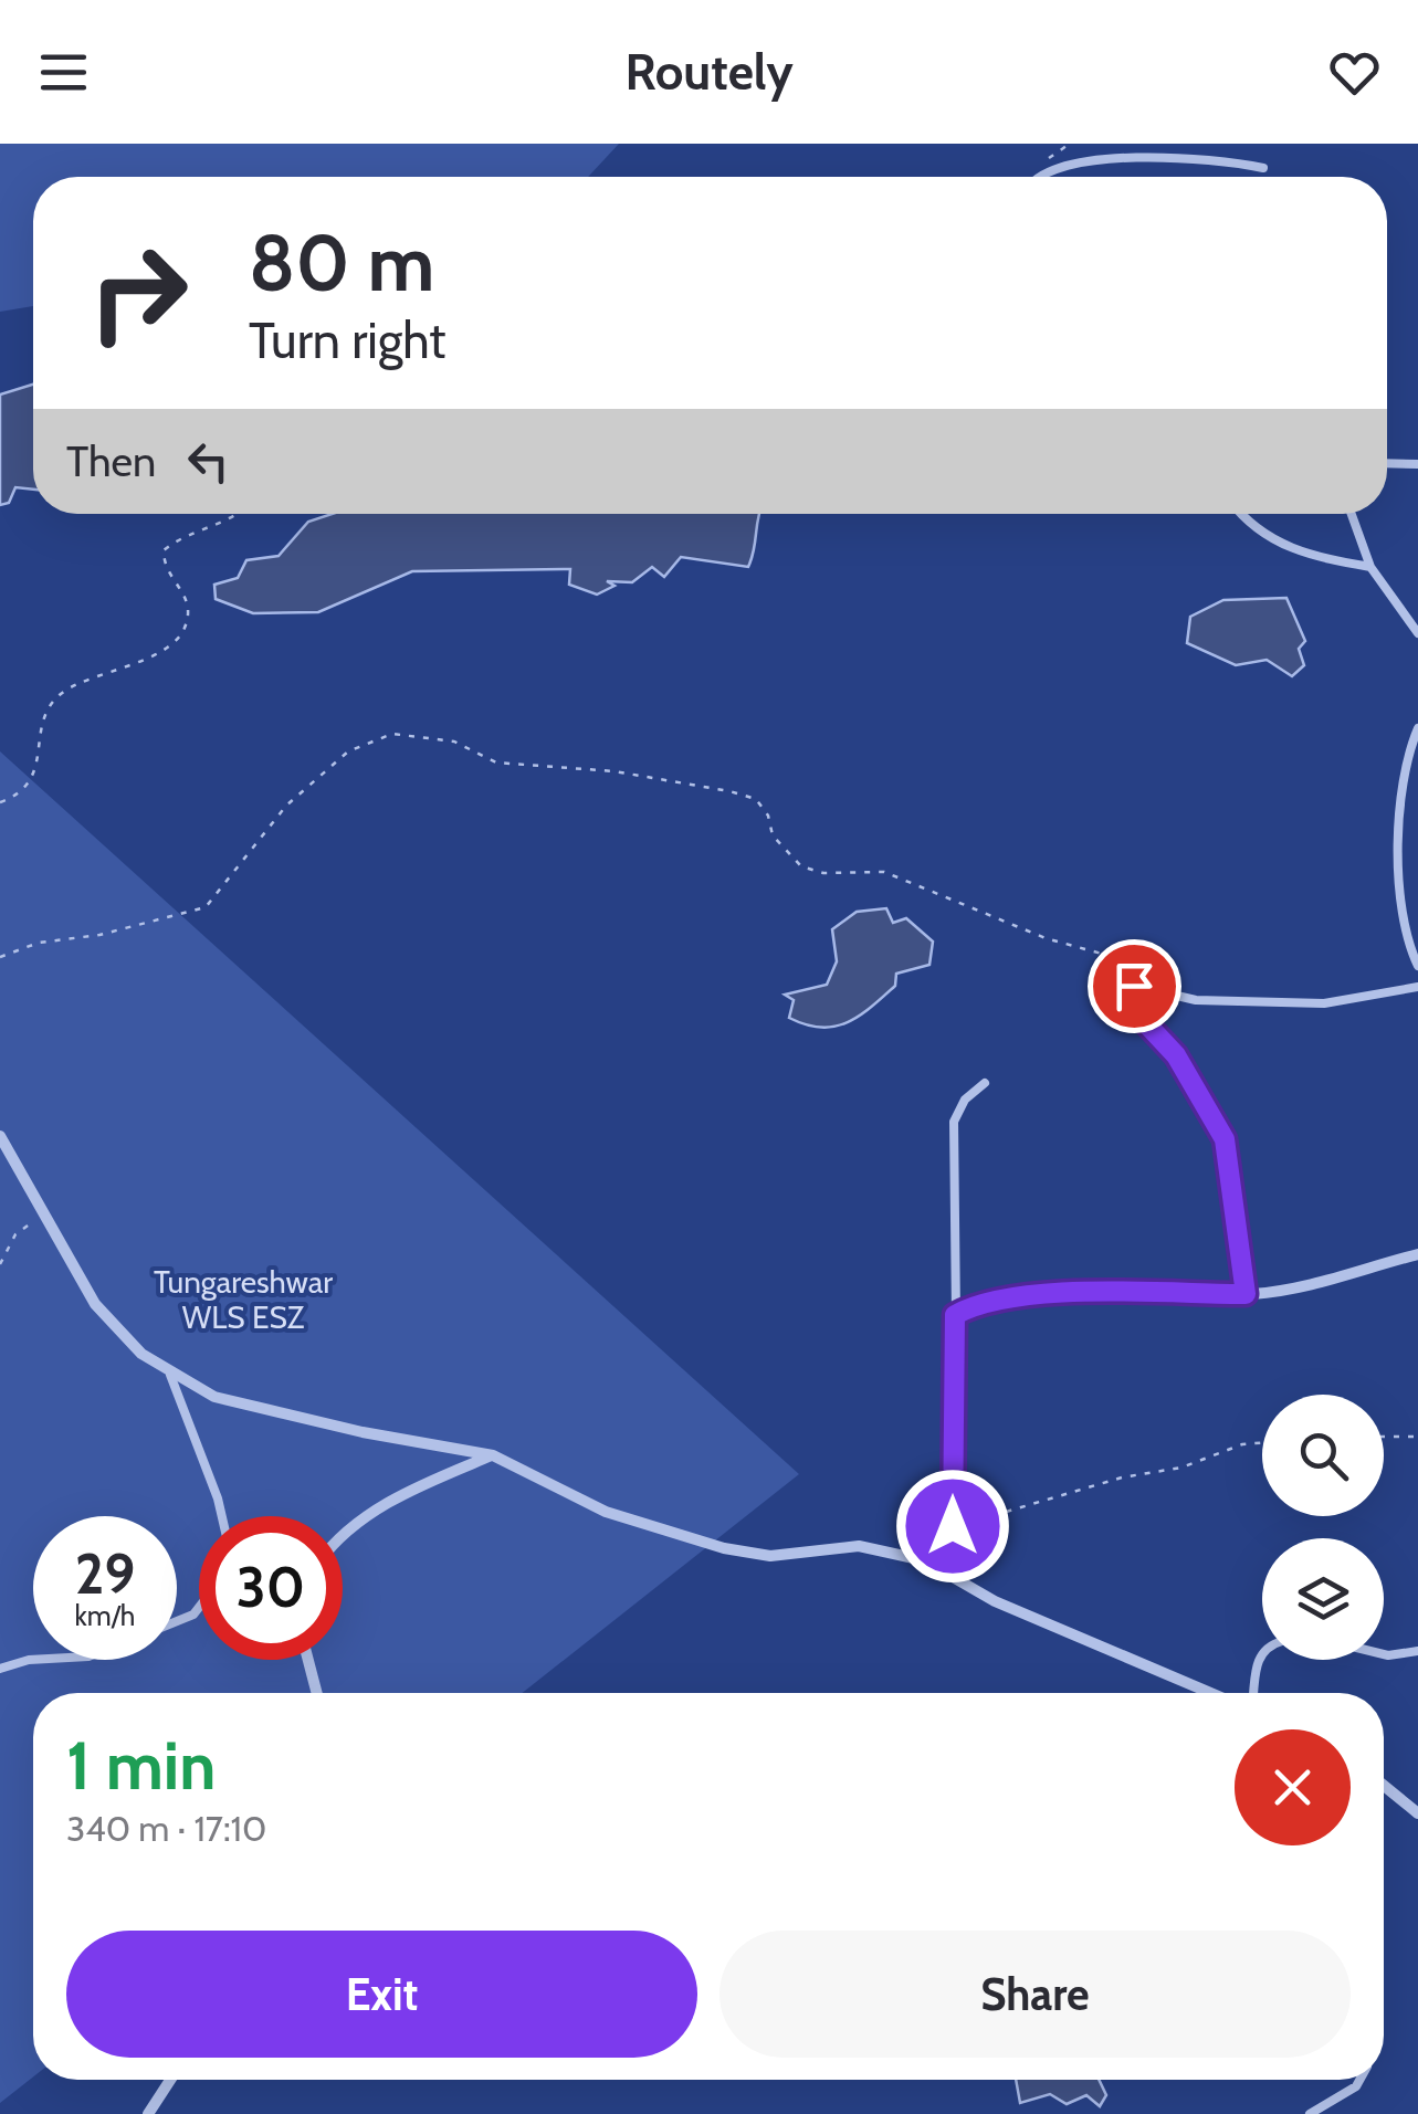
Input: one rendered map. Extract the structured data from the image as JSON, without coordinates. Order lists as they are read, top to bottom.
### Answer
{
  "parks": ["Tungareshwar WLS ESZ"],
  "page": {
    "header": "Routely",
    "turn": ["80 m", "Turn right"],
    "then": "Then",
    "speed": "29 km/h",
    "limit": "30",
    "heading": ["1 min", "340 m · 17:10"],
    "buttons": ["Exit", "Share"]
  }
}
